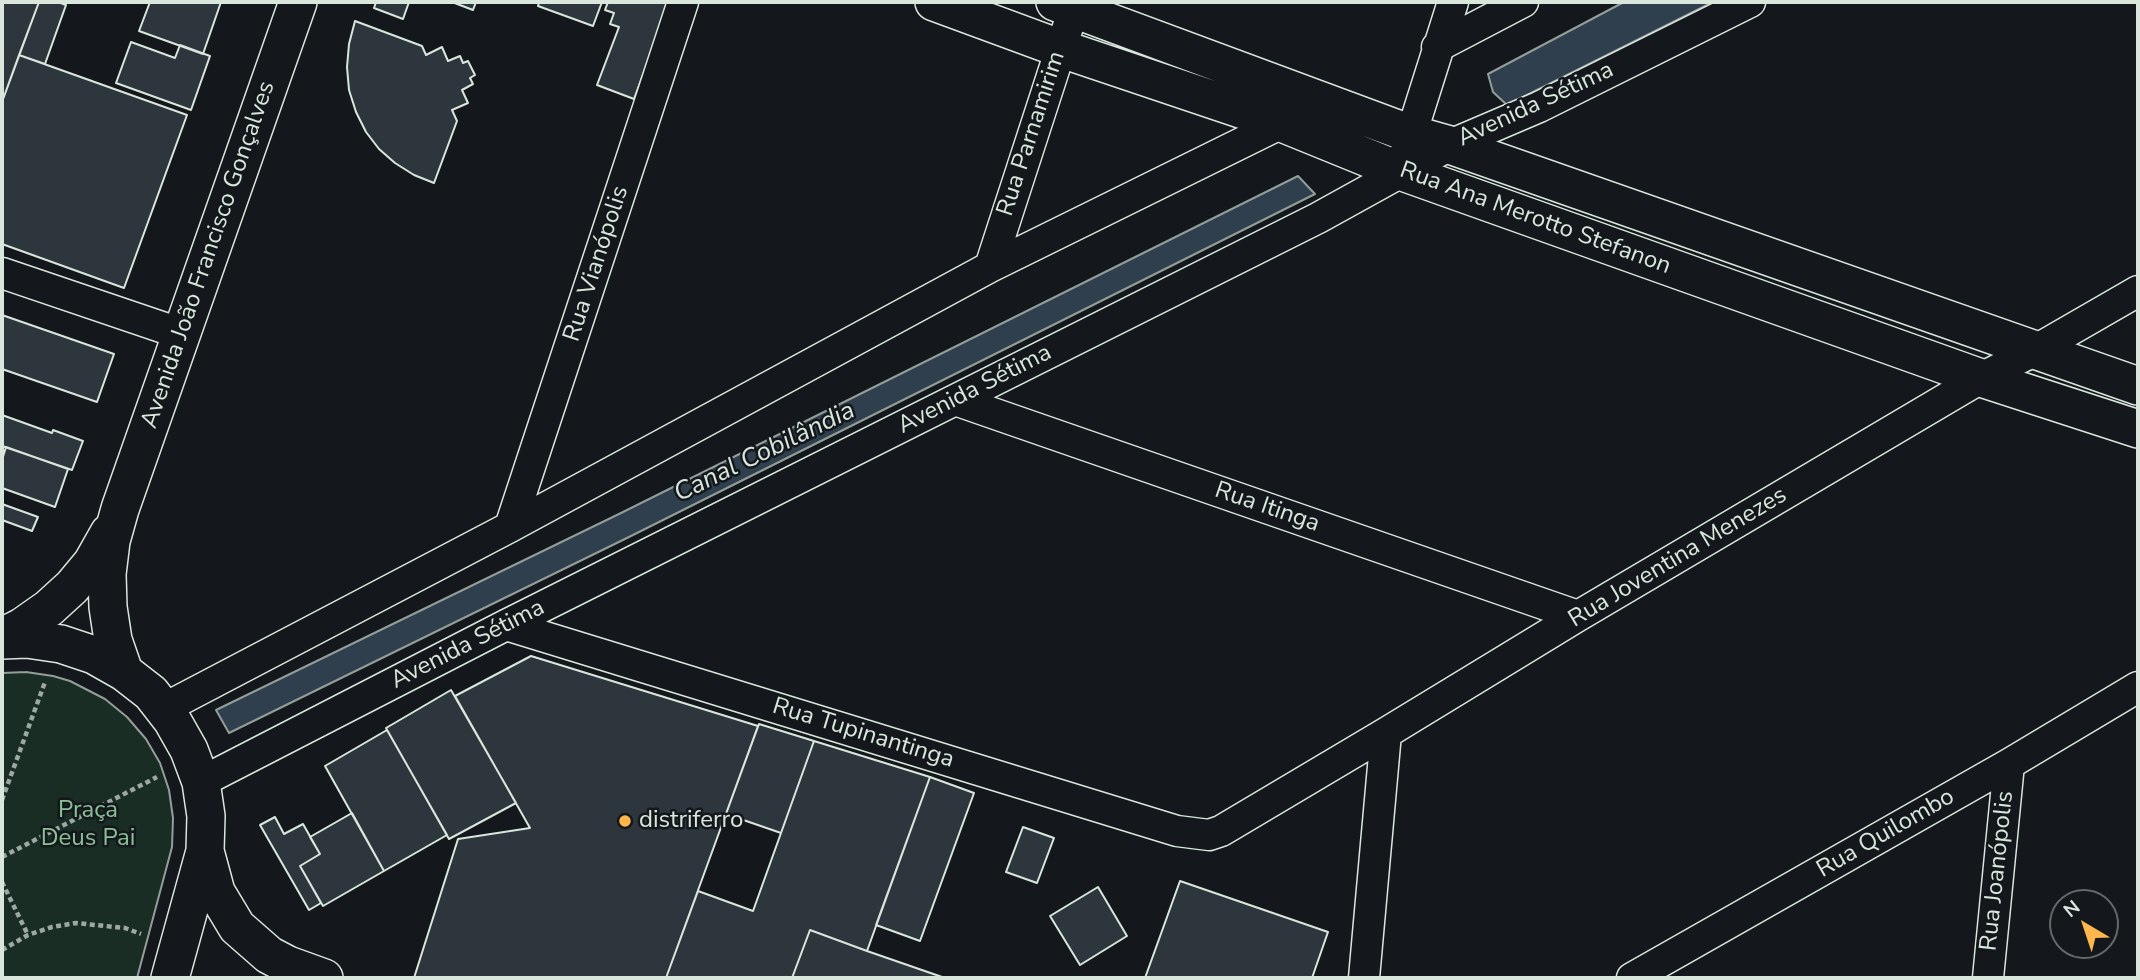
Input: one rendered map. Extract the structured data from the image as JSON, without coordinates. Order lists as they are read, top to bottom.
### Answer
{
  "streets": {
    "street": [
      "Avenida Sétima",
      "Rua Parnamirim",
      "Rua Ana Merotto Stefanon",
      "Avenida João Francisco Gonçalves",
      "Rua Vianópolis",
      "Rua Itinga",
      "Rua Joventina Menezes",
      "Rua Tupinantinga",
      "Rua Quilombo",
      "Rua Joanópolis"
    ]
  },
  "crossings": [
    ["Avenida Sétima", "Rua Ana Merotto Stefanon"],
    ["Avenida Sétima", "Rua Itinga"],
    ["Avenida Sétima", "Rua Tupinantinga"],
    ["Rua Parnamirim", "Rua Ana Merotto Stefanon"],
    ["Rua Ana Merotto Stefanon", "Rua Joventina Menezes"],
    ["Rua Itinga", "Rua Joventina Menezes"],
    ["Rua Joventina Menezes", "Rua Tupinantinga"],
    ["Rua Quilombo", "Rua Joanópolis"]
  ],
  "water": ["Canal Cobilândia"],
  "parks": ["Praça Deus Pai"],
  "places": ["distriferro"],
  "north": "top left"
}
